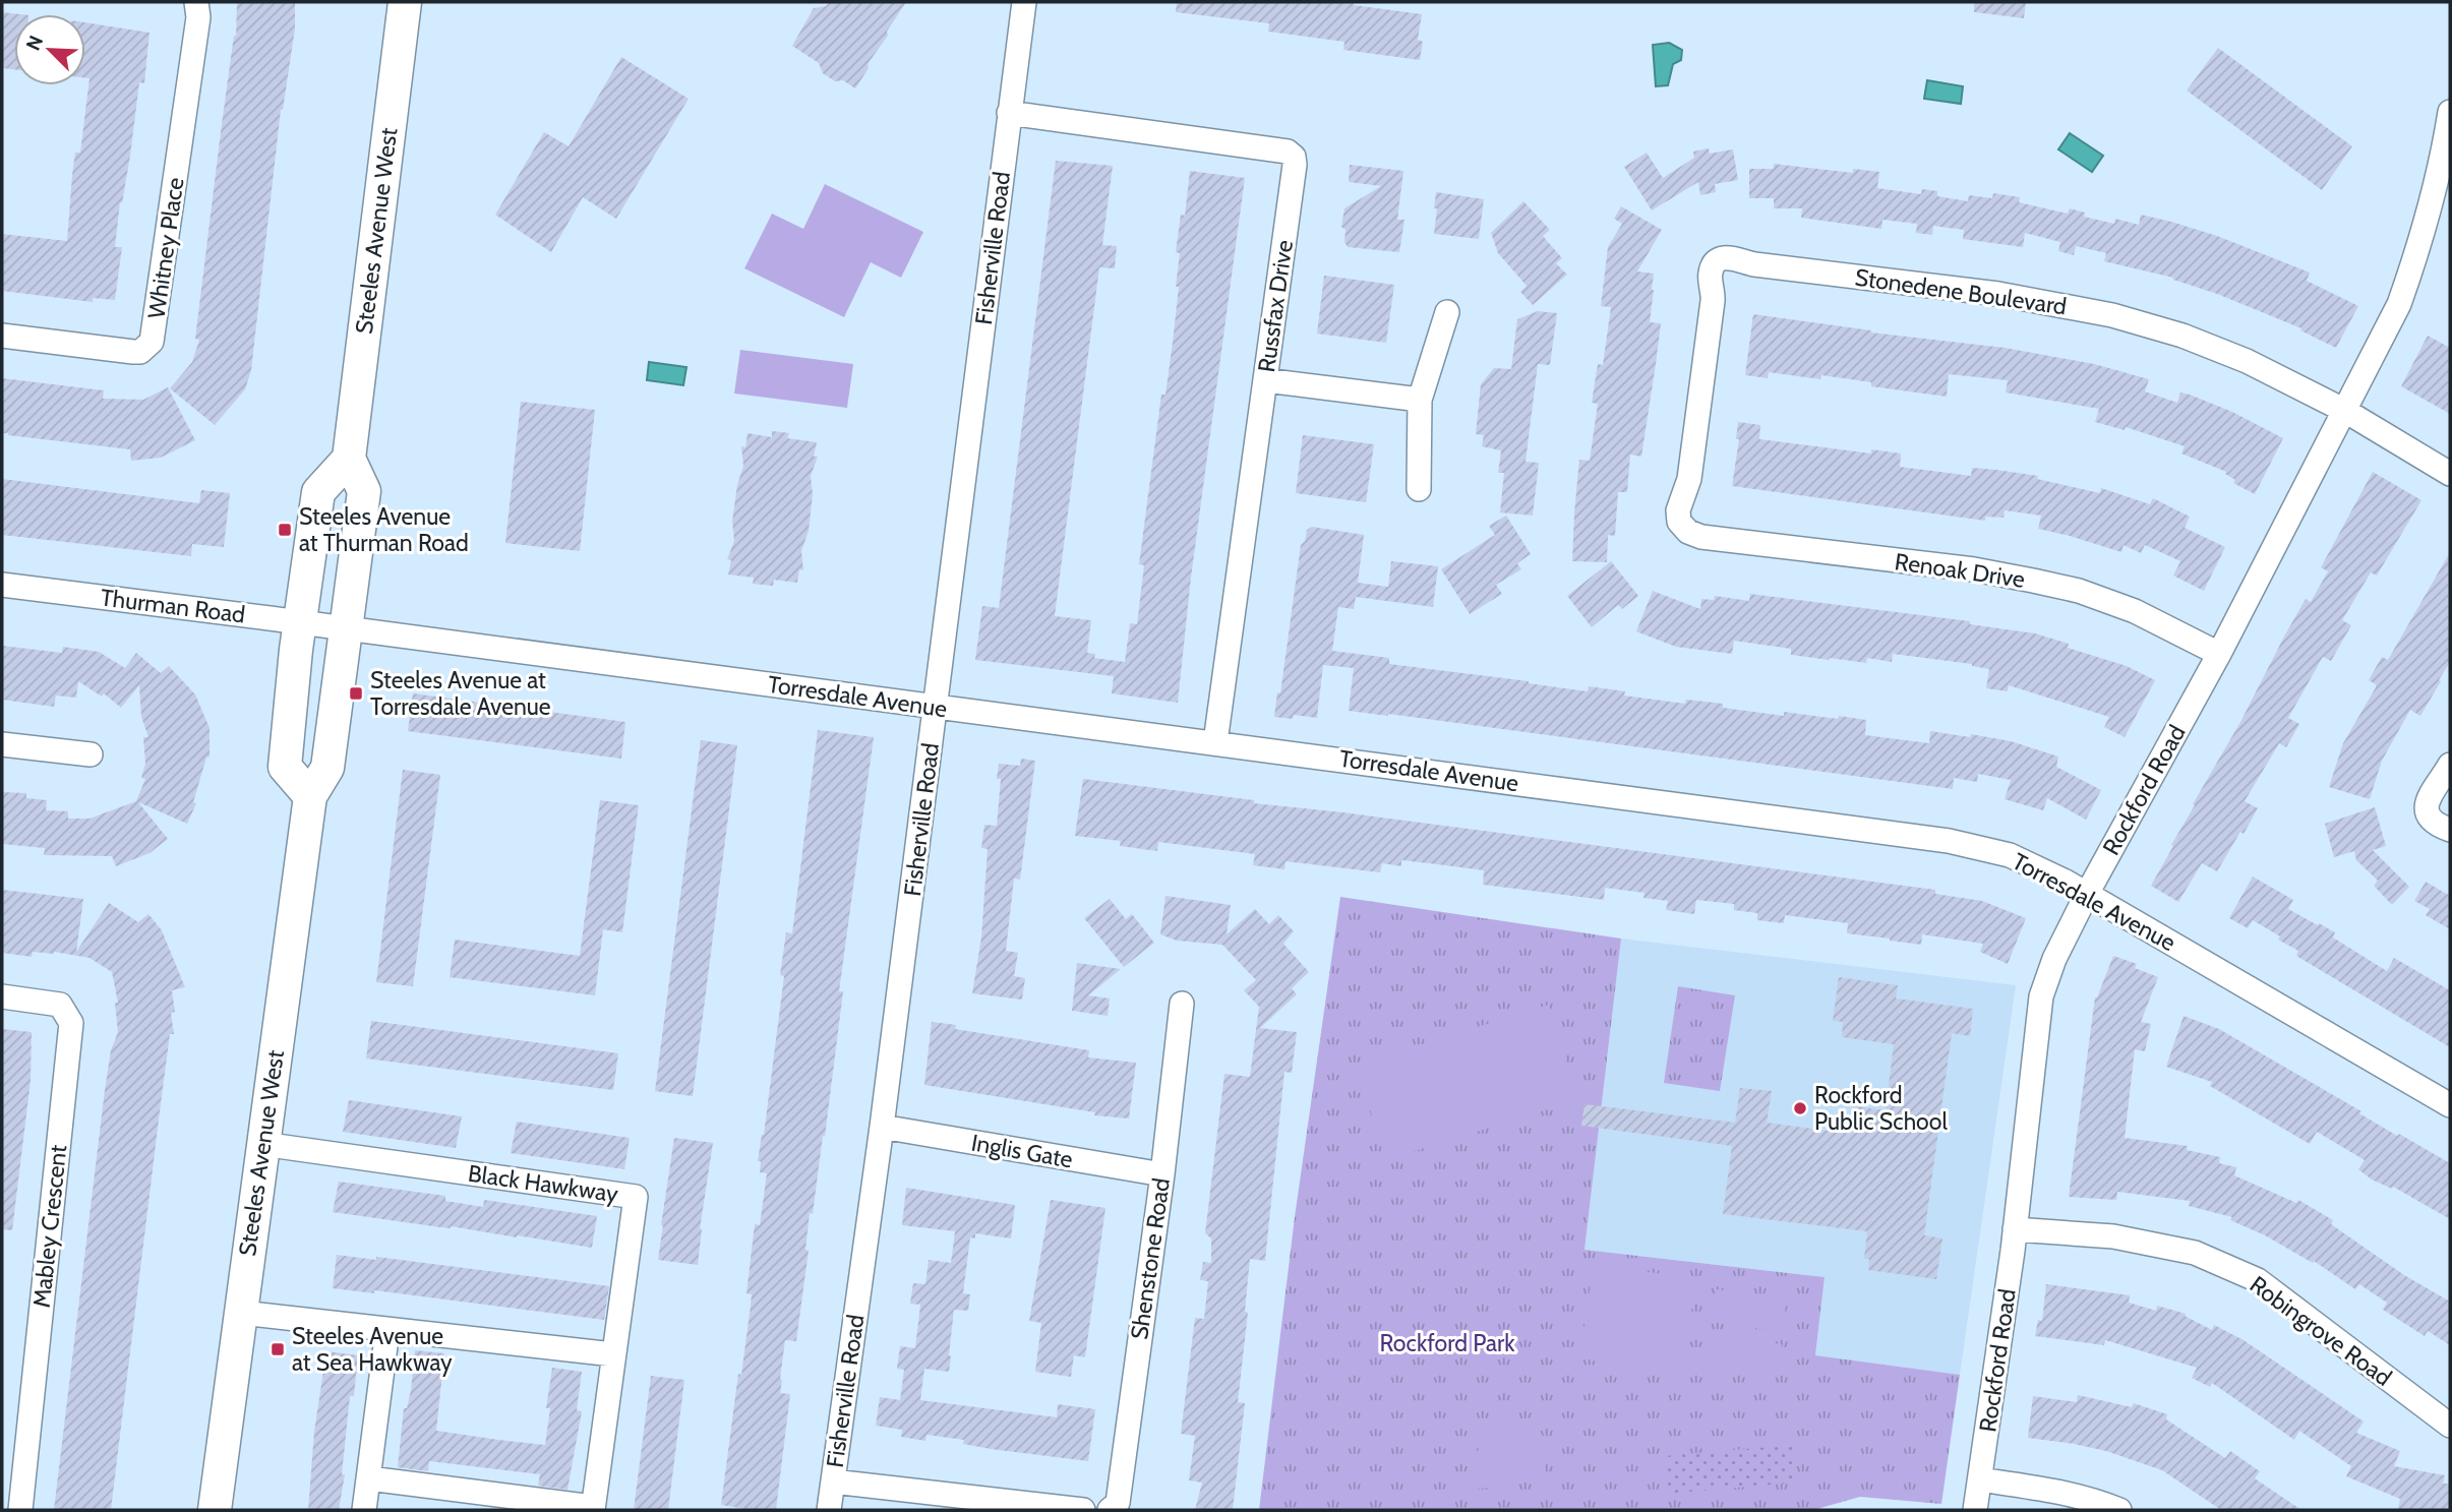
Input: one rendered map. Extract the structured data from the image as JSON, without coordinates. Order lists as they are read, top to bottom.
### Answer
{
  "streets": {
    "main road": ["Steeles Avenue West"],
    "street": [
      "Whitney Place",
      "Fisherville Road",
      "Stonedene Boulevard",
      "Russfax Drive",
      "Renoak Drive",
      "Thurman Road",
      "Torresdale Avenue",
      "Rockford Road",
      "Inglis Gate",
      "Black Hawkway",
      "Mabley Crescent",
      "Shenstone Road",
      "Robingrove Road"
    ]
  },
  "crossings": [
    ["Steeles Avenue West", "Thurman Road"],
    ["Steeles Avenue West", "Torresdale Avenue"],
    ["Steeles Avenue West", "Black Hawkway"],
    ["Fisherville Road", "Russfax Drive"],
    ["Fisherville Road", "Torresdale Avenue"],
    ["Fisherville Road", "Inglis Gate"],
    ["Stonedene Boulevard", "Renoak Drive"],
    ["Stonedene Boulevard", "Rockford Road"],
    ["Russfax Drive", "Torresdale Avenue"],
    ["Renoak Drive", "Rockford Road"],
    ["Thurman Road", "Torresdale Avenue"],
    ["Torresdale Avenue", "Rockford Road"],
    ["Rockford Road", "Robingrove Road"],
    ["Inglis Gate", "Shenstone Road"]
  ],
  "parks": ["Rockford Park"],
  "places": {
    "transit": ["Steeles Avenue at Thurman Road", "Steeles Avenue at Torresdale Avenue", "Steeles Avenue at Sea Hawkway"],
    "other": ["Rockford Public School"]
  },
  "north": "top left"
}
